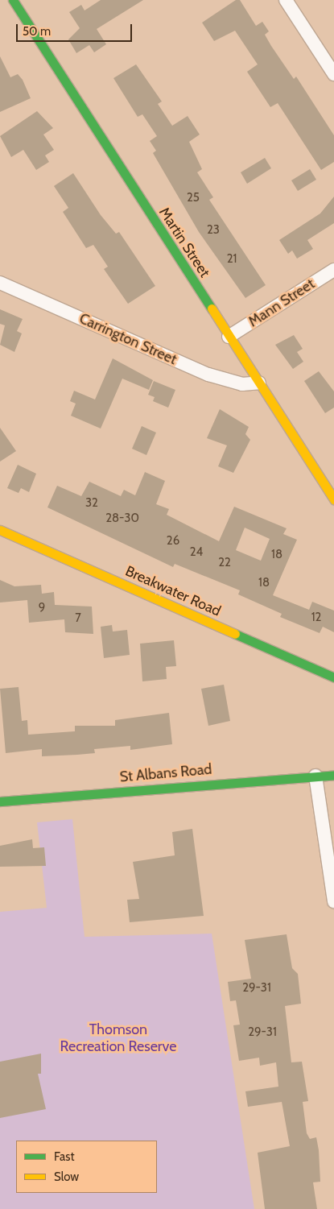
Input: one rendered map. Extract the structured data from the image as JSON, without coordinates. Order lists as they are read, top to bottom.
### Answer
{
  "streets": {
    "street": [
      "Martin Street",
      "Mann Street",
      "Carrington Street",
      "Breakwater Road",
      "St Albans Road"
    ]
  },
  "crossings": [
    ["Martin Street", "Mann Street"],
    ["Martin Street", "Carrington Street"]
  ],
  "parks": ["Thomson Recreation Reserve"],
  "house_numbers": [
    "25",
    "23",
    "21",
    "32",
    "28-30",
    "26",
    "24",
    "18",
    "22",
    "18",
    "9",
    "12",
    "7",
    "29-31",
    "29-31"
  ],
  "legend": ["Fast", "Slow"],
  "scale_bar": "50 m"
}
